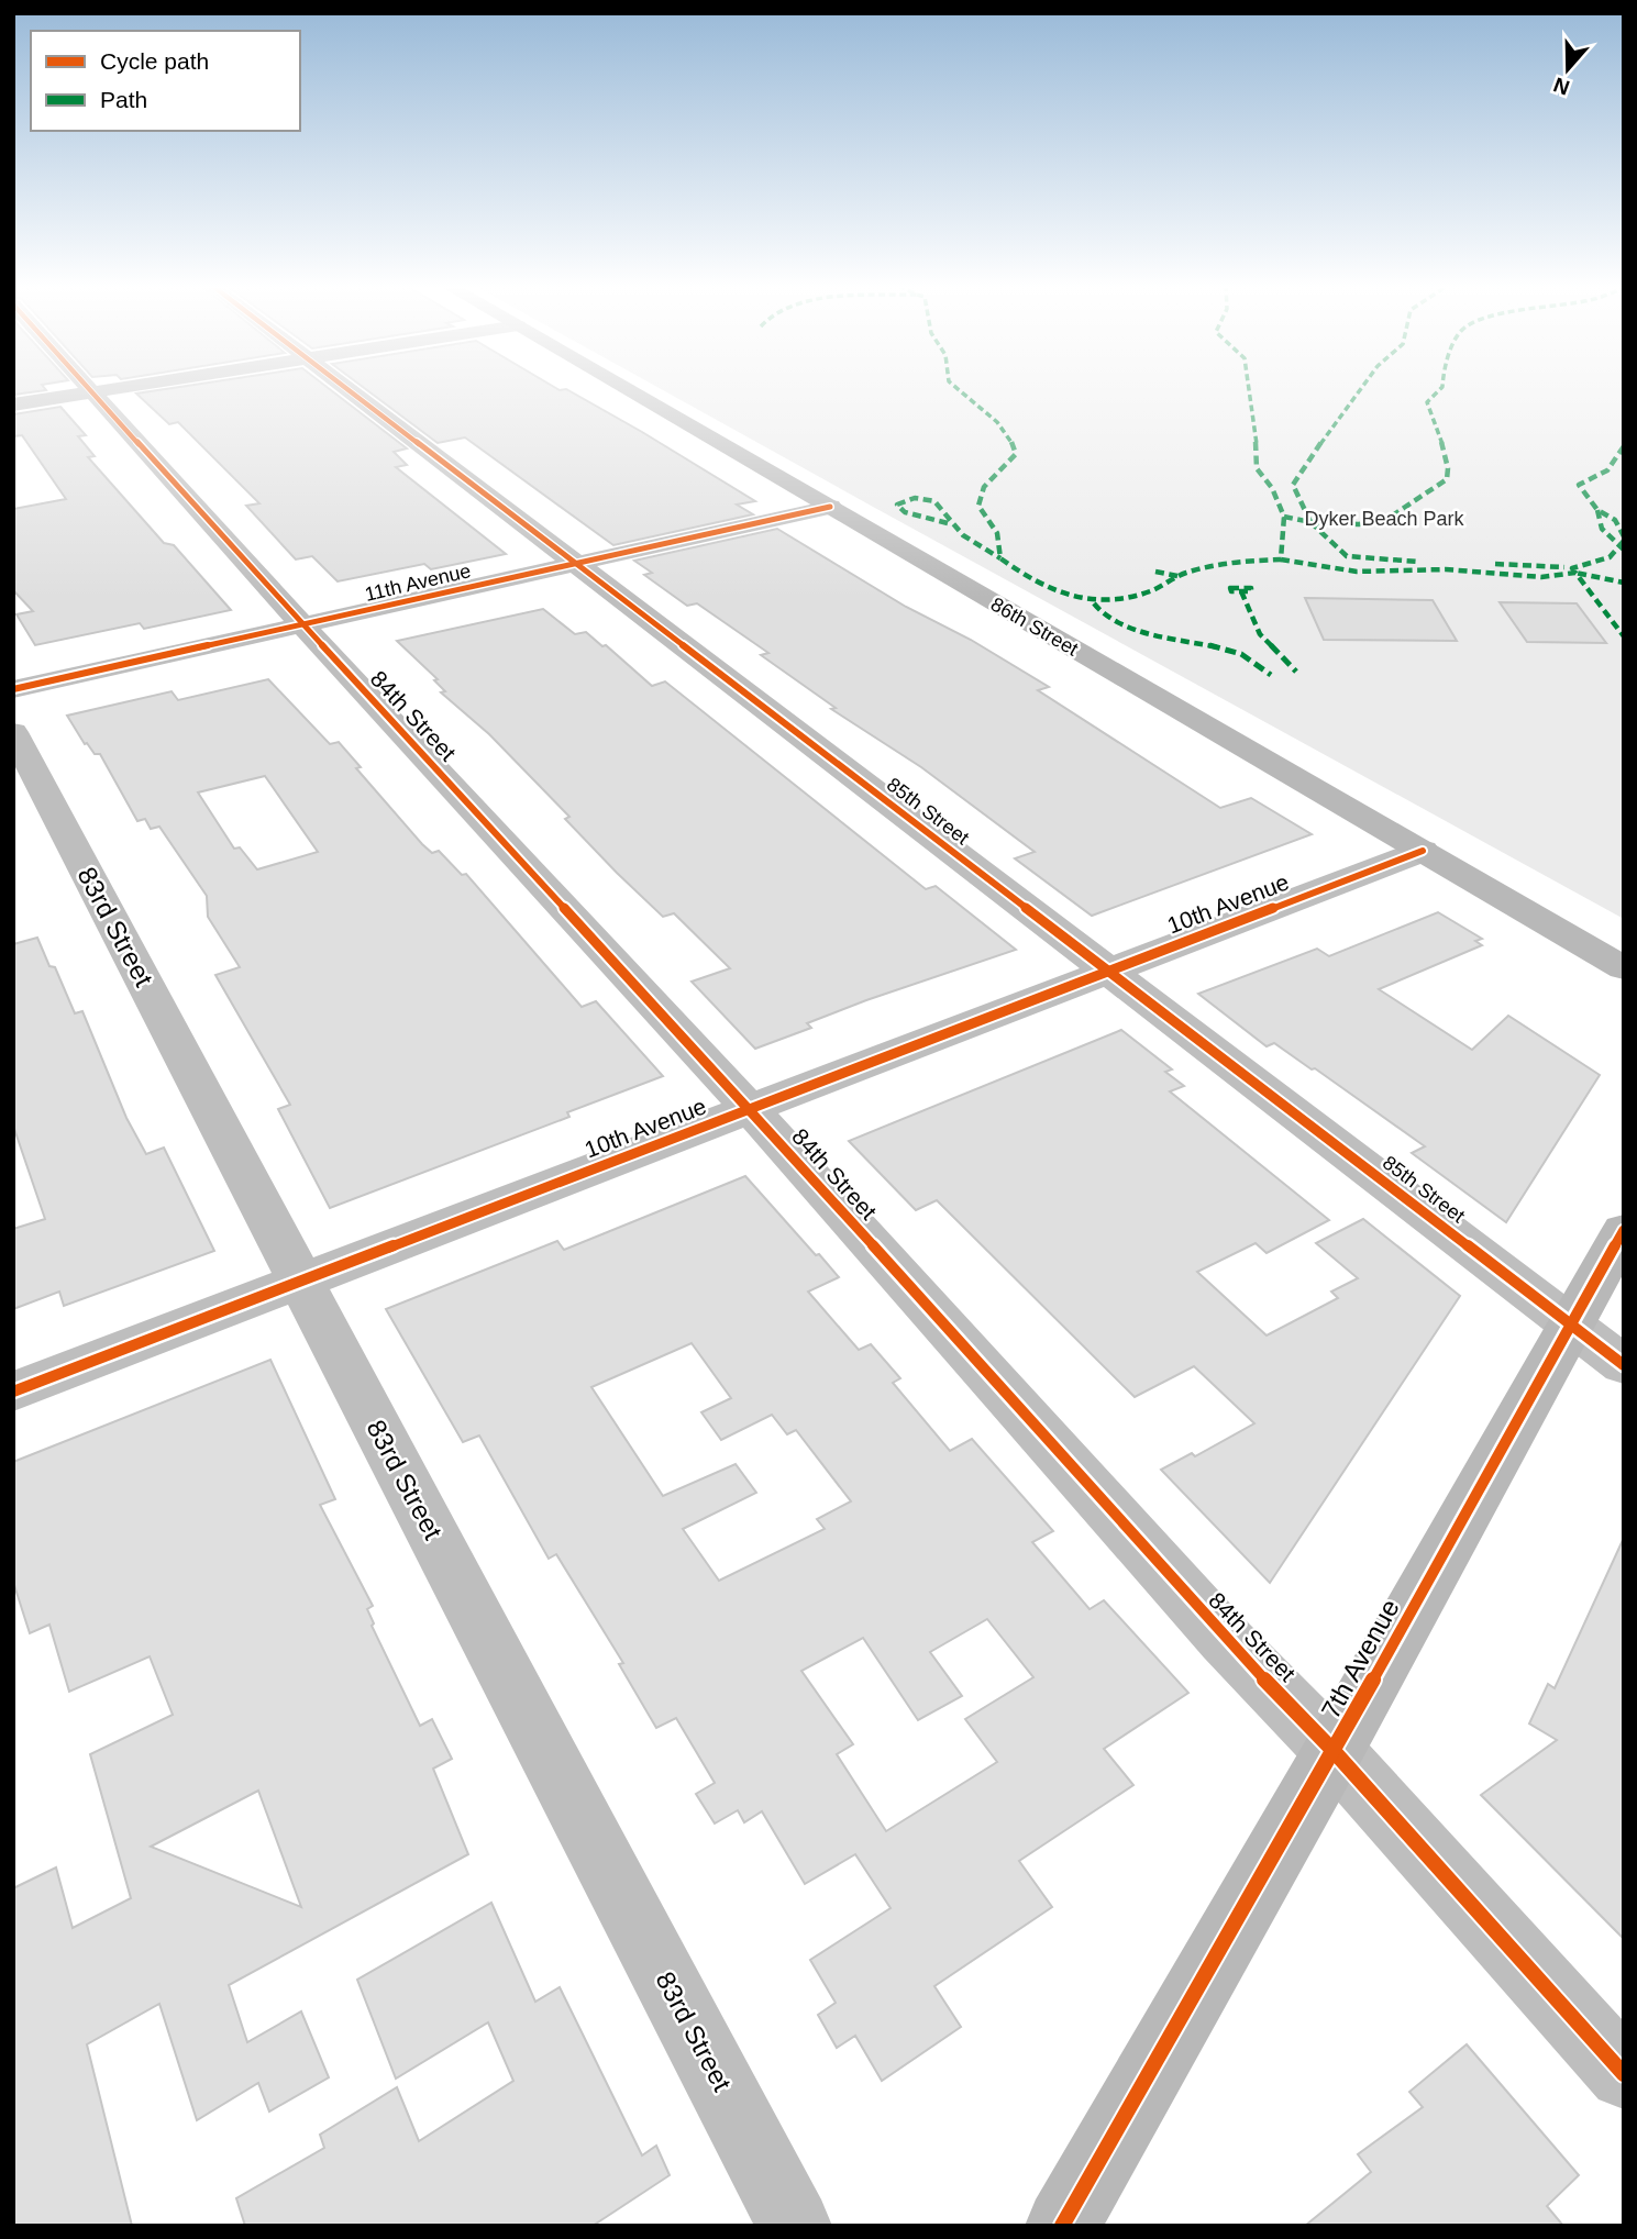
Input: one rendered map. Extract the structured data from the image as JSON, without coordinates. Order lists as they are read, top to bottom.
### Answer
{
  "streets": {
    "main road": ["86th Street", "7th Avenue"],
    "street": [
      "11th Avenue",
      "84th Street",
      "85th Street",
      "10th Avenue",
      "83rd Street"
    ]
  },
  "crossings": [
    ["11th Avenue", "86th Street"],
    ["11th Avenue", "84th Street"],
    ["11th Avenue", "85th Street"],
    ["86th Street", "10th Avenue"],
    ["84th Street", "10th Avenue"],
    ["84th Street", "7th Avenue"],
    ["85th Street", "10th Avenue"],
    ["85th Street", "7th Avenue"],
    ["10th Avenue", "83rd Street"]
  ],
  "parks": ["Dyker Beach Park"],
  "legend": ["Cycle path", "Path"],
  "north": "bottom"
}
